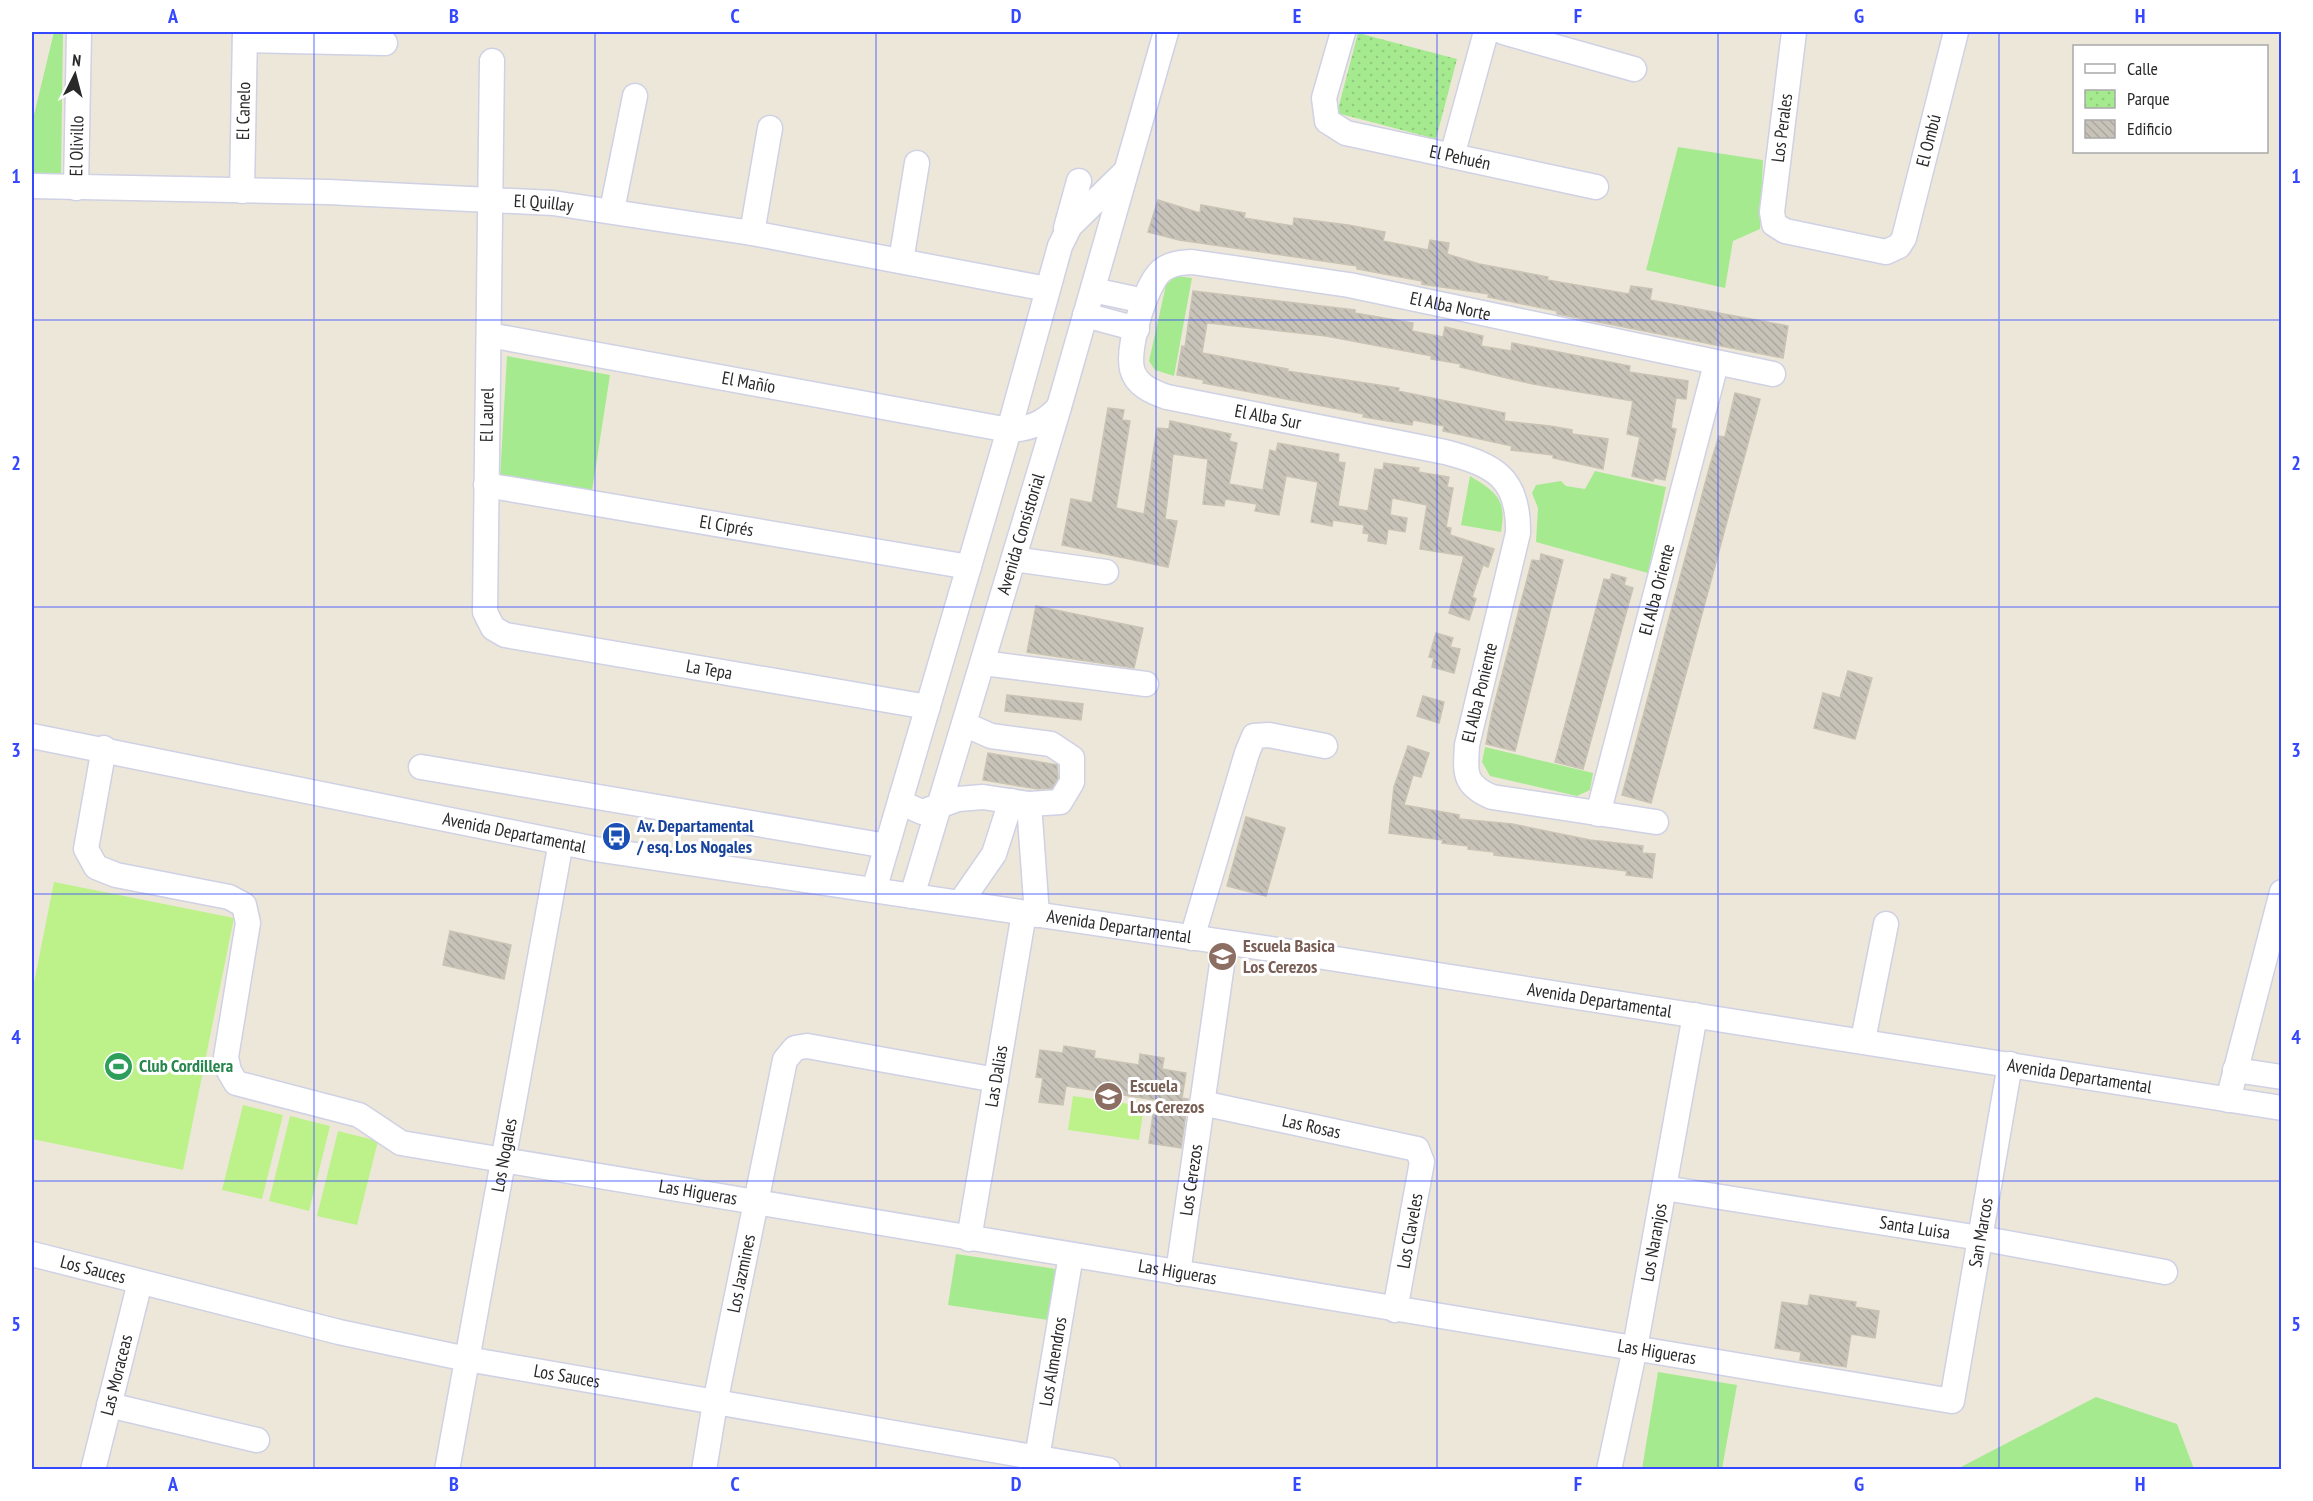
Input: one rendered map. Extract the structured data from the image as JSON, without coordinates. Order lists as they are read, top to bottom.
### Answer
{
  "streets": {
    "street": [
      "El Canelo",
      "Los Perales",
      "El Ombú",
      "El Olivillo",
      "El Pehuén",
      "El Quillay",
      "El Alba Norte",
      "El Mañío",
      "El Laurel",
      "El Alba Sur",
      "El Ciprés",
      "Avenida Consistorial",
      "El Alba Oriente",
      "La Tepa",
      "El Alba Poniente",
      "Avenida Departamental",
      "Las Dalias",
      "Las Rosas",
      "Los Nogales",
      "Los Cerezos",
      "Las Higueras",
      "Santa Luisa",
      "Los Claveles",
      "San Marcos",
      "Los Naranjos",
      "Los Sauces",
      "Los Jazmines",
      "Los Almendros",
      "Las Moraceas"
    ]
  },
  "crossings": [
    ["El Canelo", "El Quillay"],
    ["Los Perales", "El Ombú"],
    ["El Olivillo", "El Quillay"],
    ["El Quillay", "El Laurel"],
    ["El Quillay", "Avenida Consistorial"],
    ["El Alba Norte", "El Alba Sur"],
    ["El Alba Norte", "El Alba Oriente"],
    ["El Mañío", "El Laurel"],
    ["El Mañío", "Avenida Consistorial"],
    ["El Laurel", "El Ciprés"],
    ["El Laurel", "La Tepa"],
    ["El Alba Sur", "El Alba Poniente"],
    ["El Ciprés", "Avenida Consistorial"],
    ["Avenida Consistorial", "La Tepa"],
    ["Avenida Consistorial", "Avenida Departamental"],
    ["El Alba Oriente", "El Alba Poniente"],
    ["Avenida Departamental", "Las Dalias"],
    ["Avenida Departamental", "Los Nogales"],
    ["Avenida Departamental", "Los Cerezos"],
    ["Avenida Departamental", "Las Higueras"],
    ["Avenida Departamental", "San Marcos"],
    ["Avenida Departamental", "Los Naranjos"],
    ["Las Dalias", "Las Higueras"],
    ["Las Dalias", "Los Jazmines"],
    ["Las Rosas", "Los Cerezos"],
    ["Las Rosas", "Los Claveles"],
    ["Los Nogales", "Las Higueras"],
    ["Los Nogales", "Los Sauces"],
    ["Los Cerezos", "Las Higueras"],
    ["Las Higueras", "Los Claveles"],
    ["Las Higueras", "San Marcos"],
    ["Las Higueras", "Los Naranjos"],
    ["Las Higueras", "Los Jazmines"],
    ["Las Higueras", "Los Almendros"],
    ["Santa Luisa", "San Marcos"],
    ["Santa Luisa", "Los Naranjos"],
    ["Los Sauces", "Los Jazmines"],
    ["Los Sauces", "Los Almendros"],
    ["Los Sauces", "Las Moraceas"]
  ],
  "places": {
    "bus stop": ["Av. Departamental / esq. Los Nogales"],
    "school or university": ["Escuela Basica Los Cerezos", "Escuela Los Cerezos"],
    "sports": ["Club Cordillera"]
  },
  "legend": ["Calle", "Parque", "Edificio"],
  "north": "top",
  "grid": {
    "columns": [
      "A",
      "B",
      "C",
      "D",
      "E",
      "F",
      "G",
      "H"
    ],
    "rows": [
      "1",
      "2",
      "3",
      "4",
      "5"
    ]
  }
}
